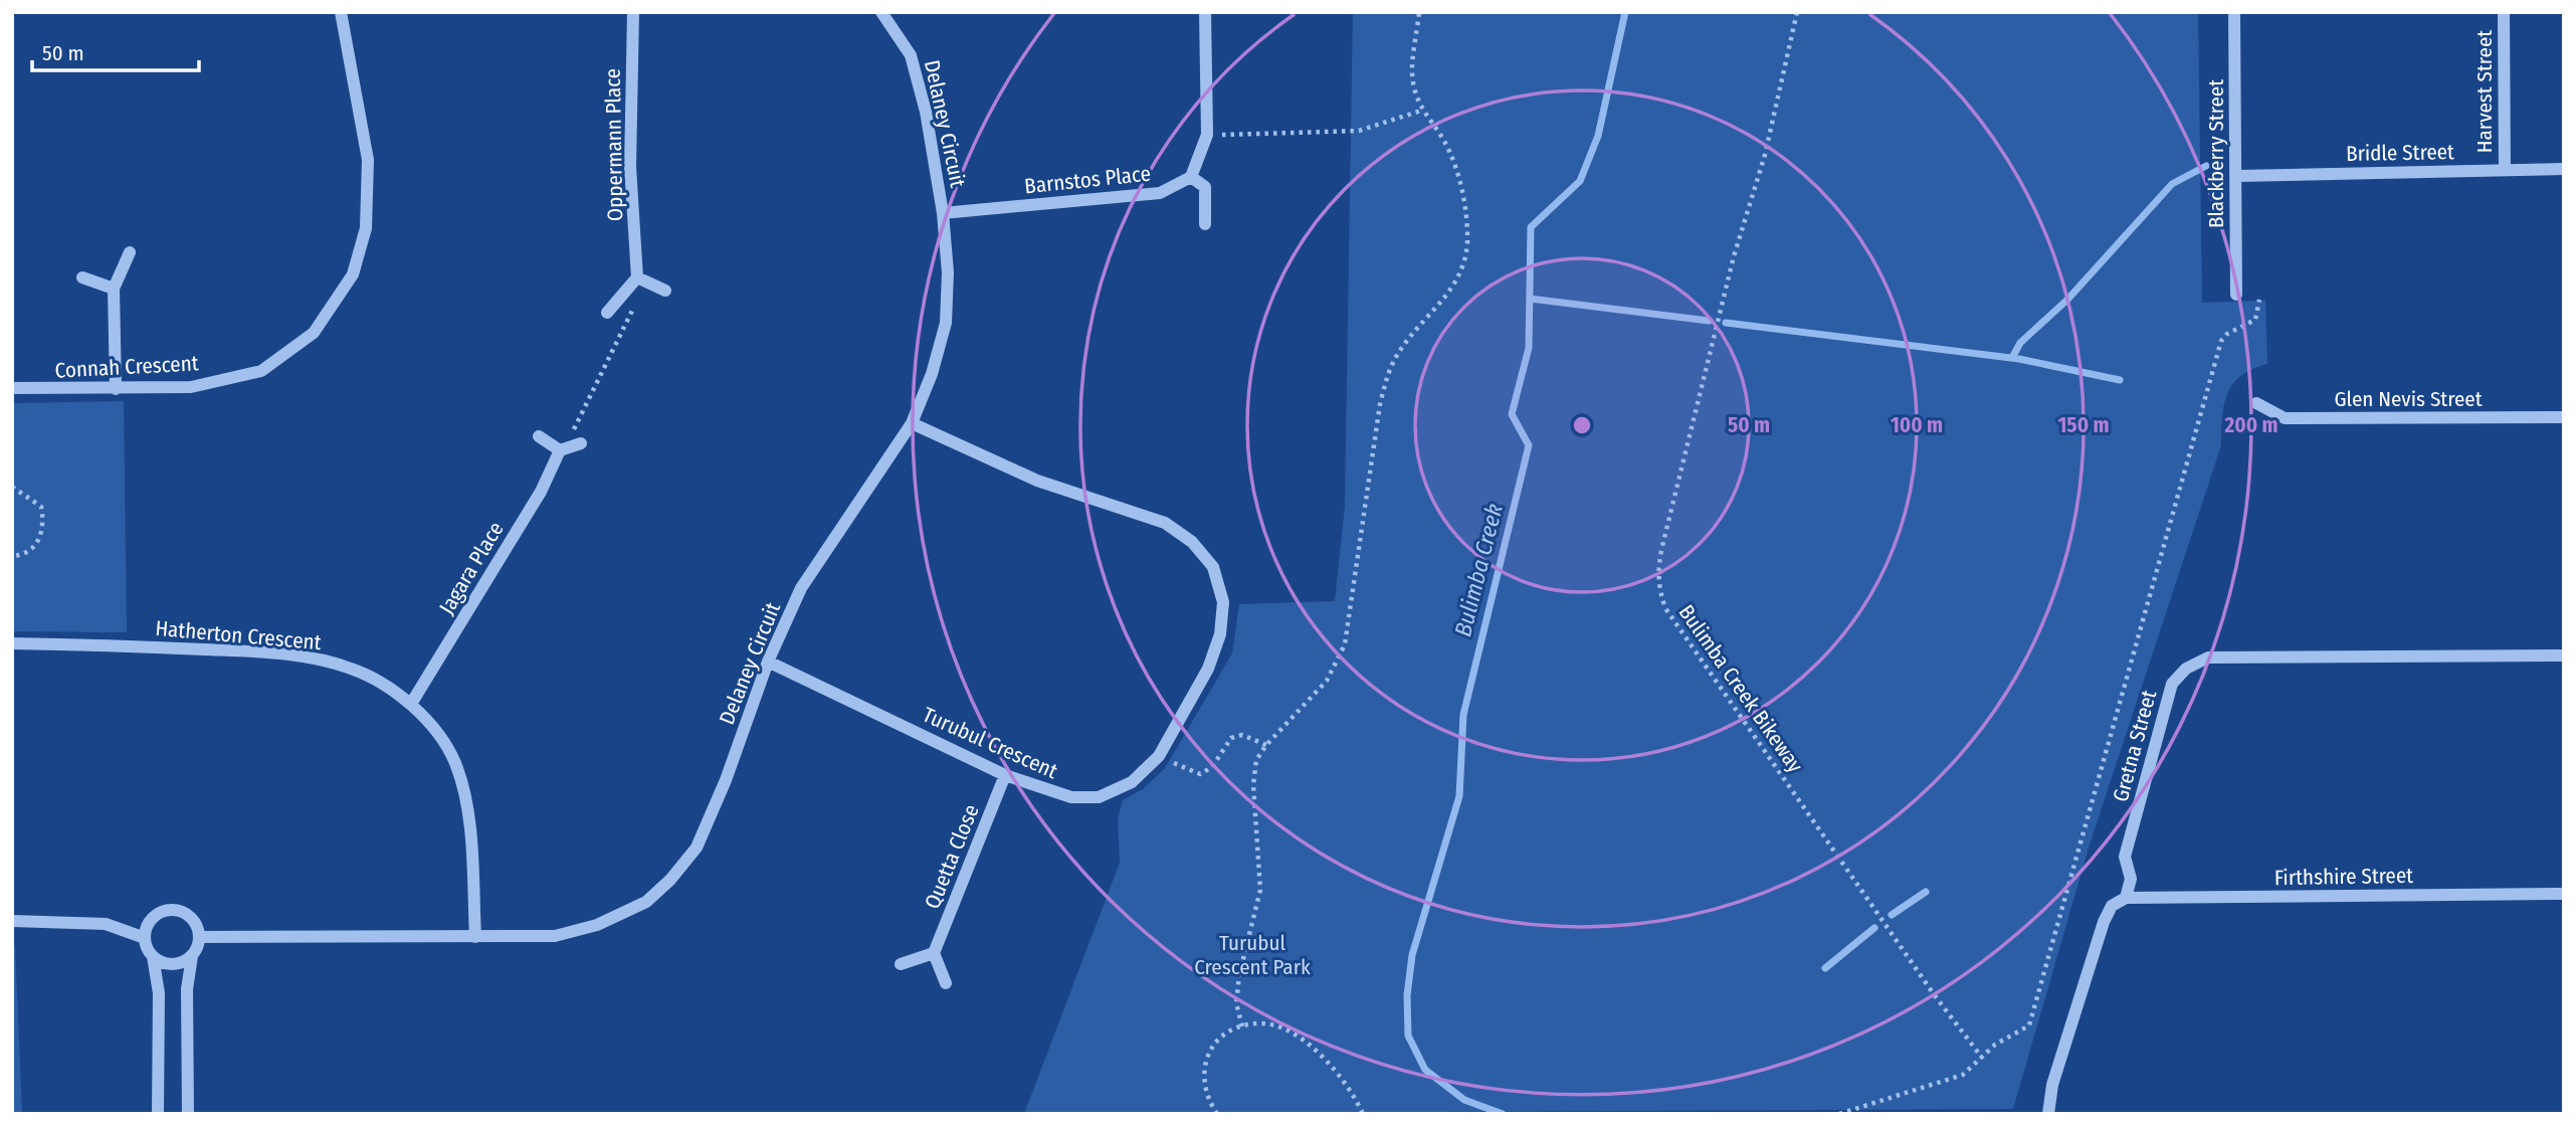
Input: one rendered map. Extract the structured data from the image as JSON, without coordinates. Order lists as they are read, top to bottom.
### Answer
{
  "streets": {
    "street": [
      "Harvest Street",
      "Delaney Circuit",
      "Oppermann Place",
      "Bridle Street",
      "Blackberry Street",
      "Barnstos Place",
      "Connah Crescent",
      "Glen Nevis Street",
      "Jagara Place",
      "Hatherton Crescent",
      "Turubul Crescent",
      "Gretna Street",
      "Quetta Close",
      "Firthshire Street"
    ],
    "path": ["Bulimba Creek Bikeway"]
  },
  "crossings": [
    ["Harvest Street", "Bridle Street"],
    ["Delaney Circuit", "Barnstos Place"],
    ["Delaney Circuit", "Hatherton Crescent"],
    ["Delaney Circuit", "Turubul Crescent"],
    ["Bridle Street", "Blackberry Street"],
    ["Jagara Place", "Hatherton Crescent"],
    ["Turubul Crescent", "Quetta Close"],
    ["Gretna Street", "Firthshire Street"]
  ],
  "water": ["Bulimba Creek"],
  "parks": ["Turubul Crescent Park"],
  "scale_bar": "50 m",
  "rings": [
    "50 m",
    "100 m",
    "150 m",
    "200 m"
  ]
}
